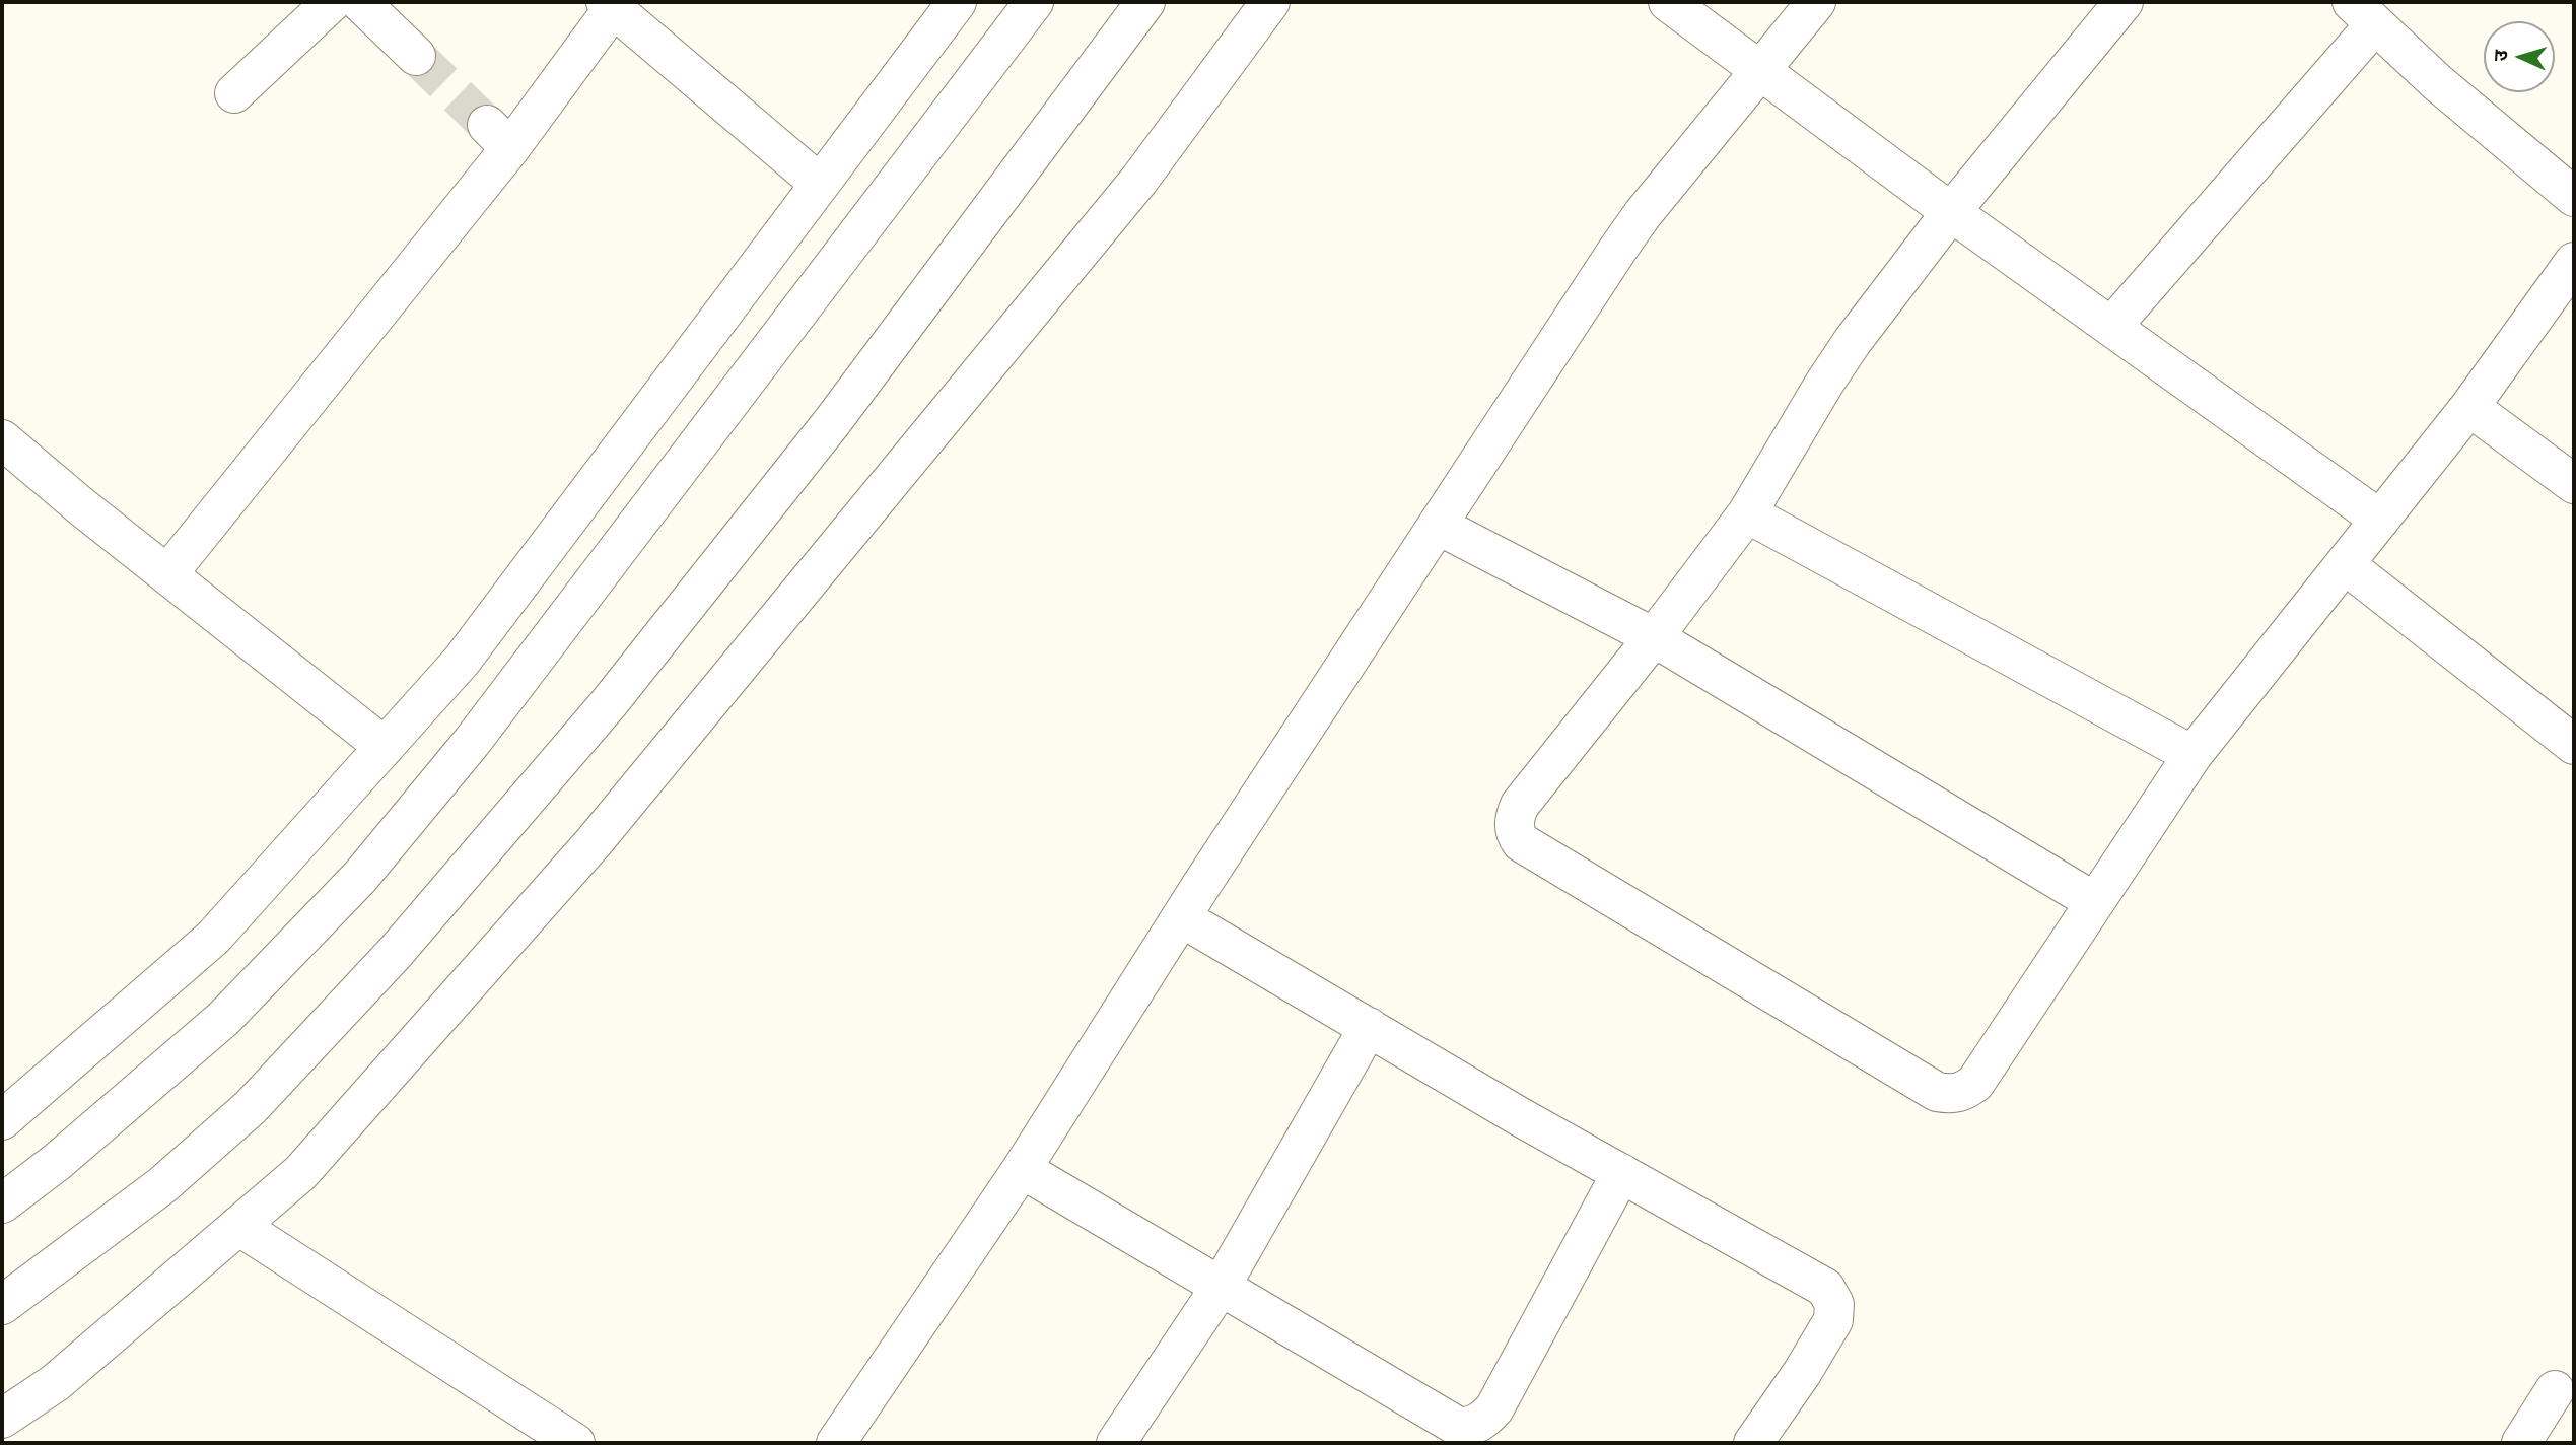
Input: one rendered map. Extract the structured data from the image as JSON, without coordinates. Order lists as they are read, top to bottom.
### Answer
{
  "north": "left"
}
